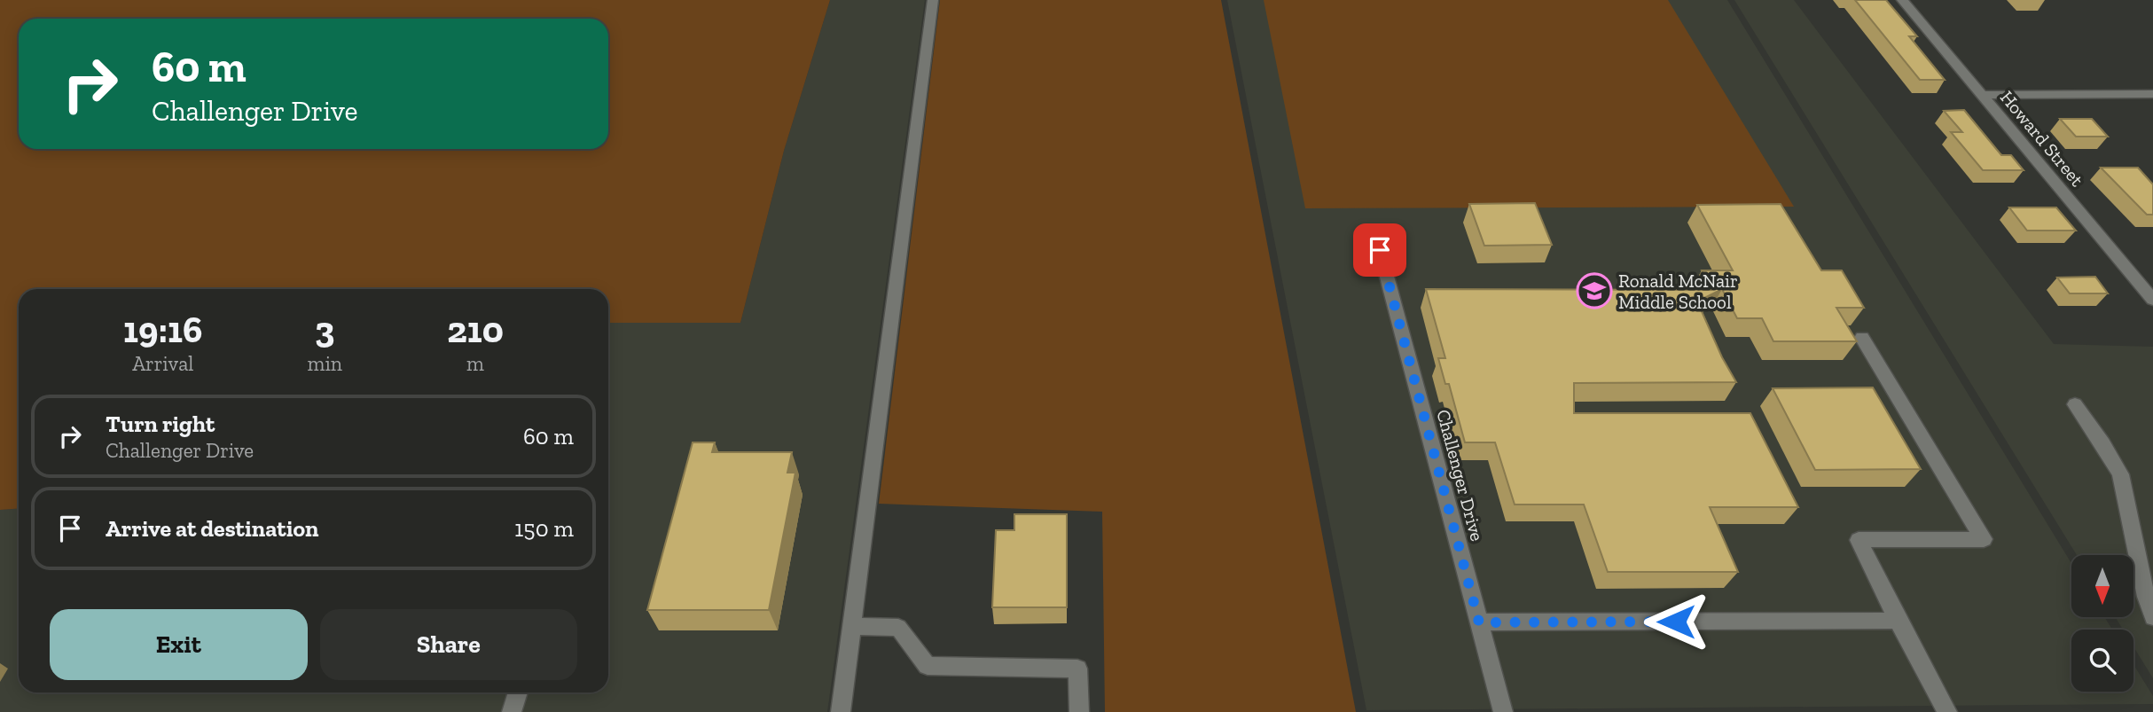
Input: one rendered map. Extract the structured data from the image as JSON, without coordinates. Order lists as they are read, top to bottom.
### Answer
{
  "streets": {
    "street": ["Howard Street", "Challenger Drive"]
  },
  "places": {
    "school or university": ["Ronald McNair Middle School"]
  },
  "north": "bottom",
  "page": {
    "turn": ["60 m", "Challenger Drive"],
    "eta": [
      "19:16",
      "Arrival",
      "3",
      "min",
      "210",
      "m"
    ],
    "list": [
      {
        "name": "Turn right",
        "note": "Challenger Drive",
        "value": "60 m"
      },
      {
        "name": "Arrive at destination",
        "value": "150 m"
      }
    ],
    "buttons": ["Exit", "Share"]
  }
}
